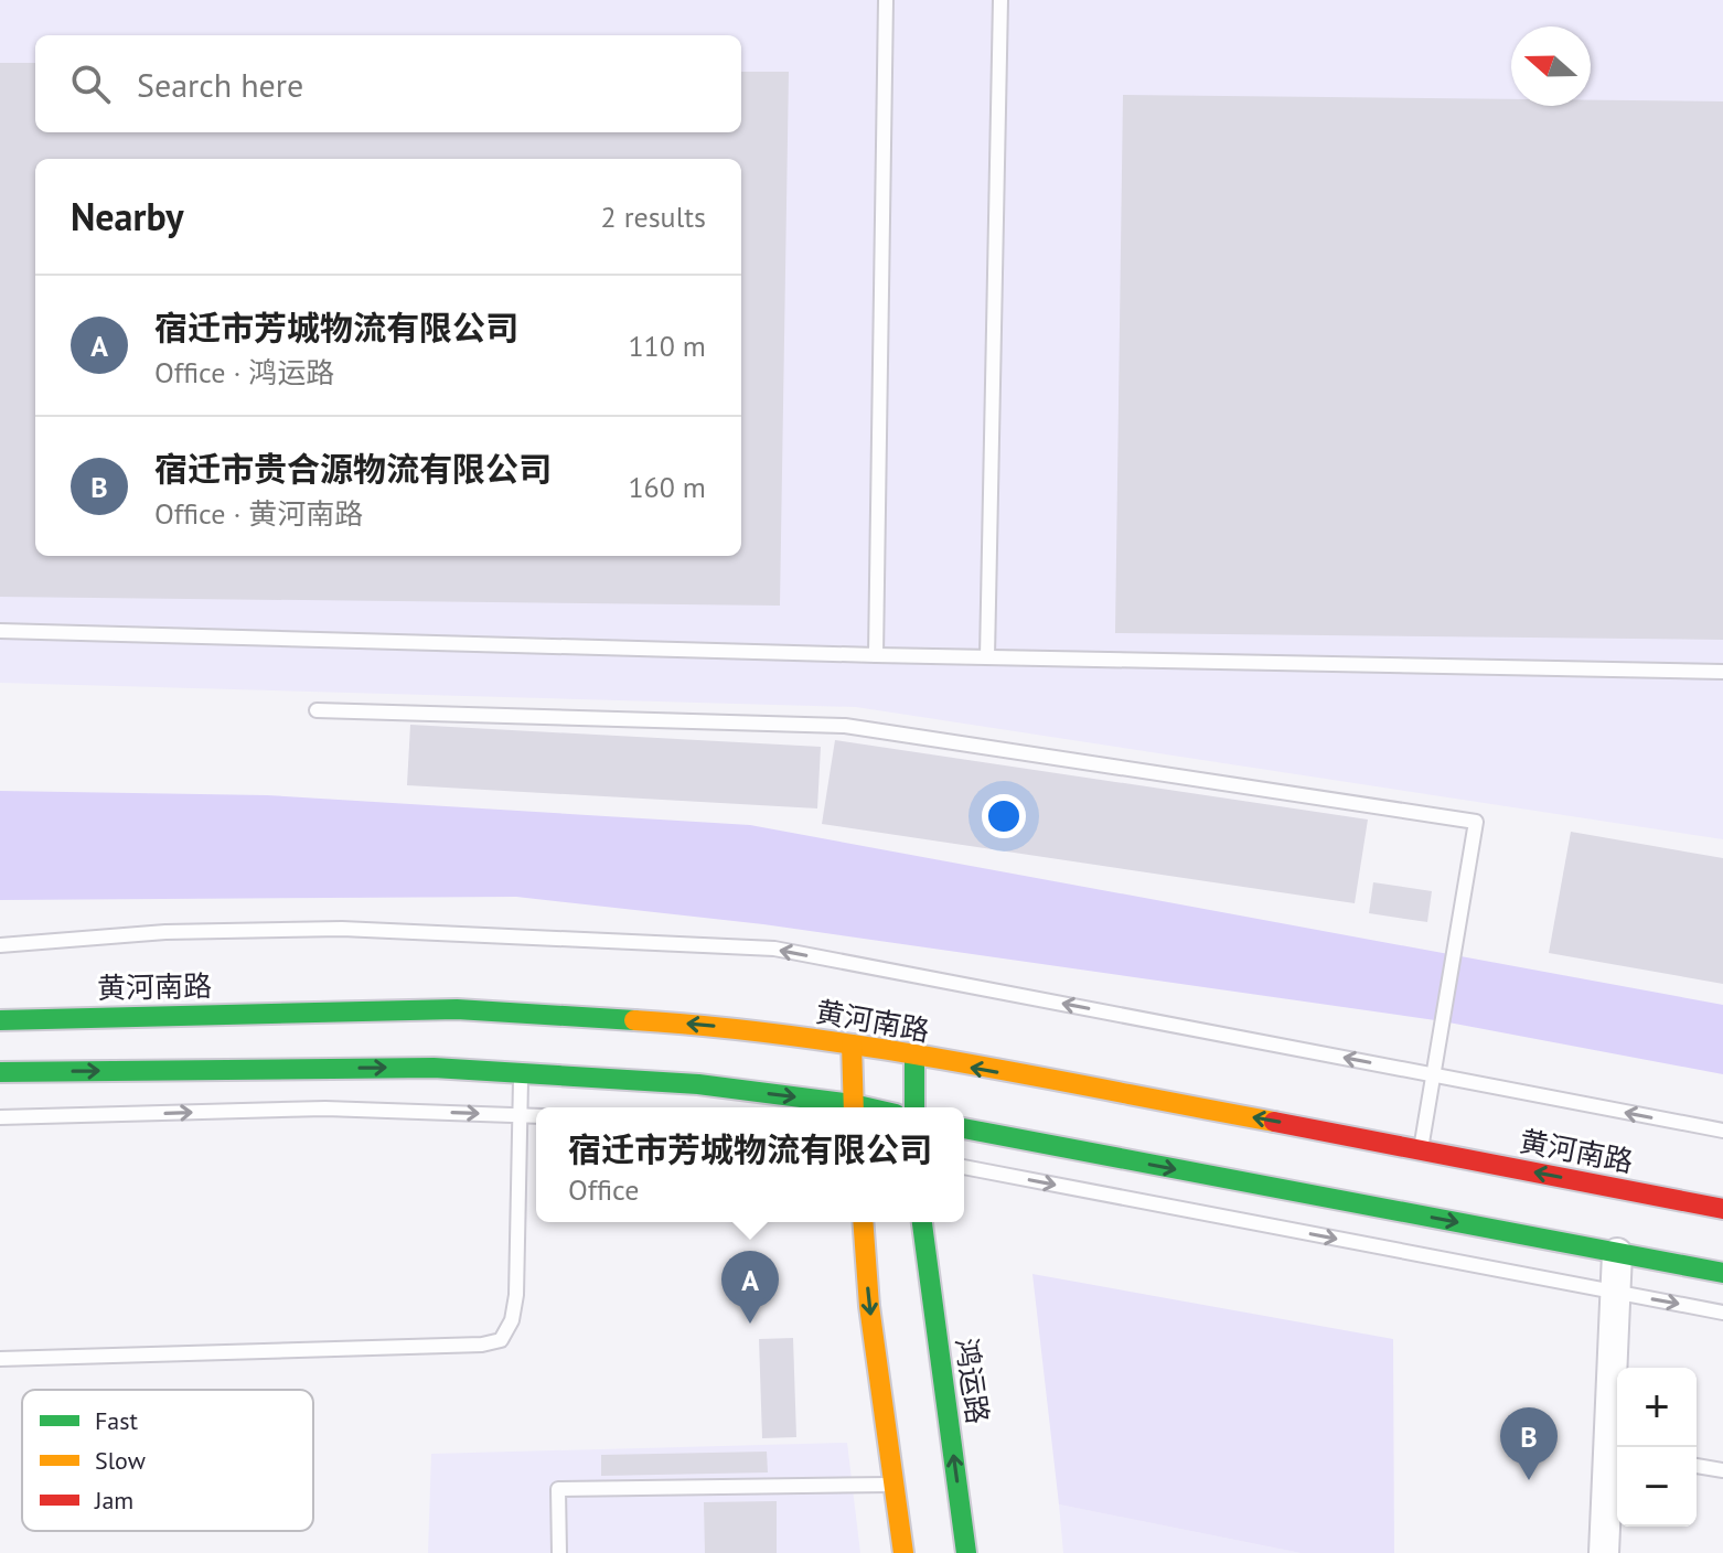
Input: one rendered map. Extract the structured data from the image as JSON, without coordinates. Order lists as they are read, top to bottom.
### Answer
{
  "streets": {
    "main road": ["黄河南路", "鸿运路"]
  },
  "legend": ["Fast", "Slow", "Jam"],
  "north": "left",
  "page": {
    "search": "Search here",
    "heading": ["Nearby", "2 results"],
    "list": [
      {
        "mark": "A",
        "name": "宿迁市芳城物流有限公司",
        "note": "Office · 鸿运路",
        "value": "110 m"
      },
      {
        "mark": "B",
        "name": "宿迁市贵合源物流有限公司",
        "note": "Office · 黄河南路",
        "value": "160 m"
      }
    ],
    "popup": ["宿迁市芳城物流有限公司", "Office"],
    "pins": ["A", "B"],
    "map_buttons": ["+", "−"]
  }
}
